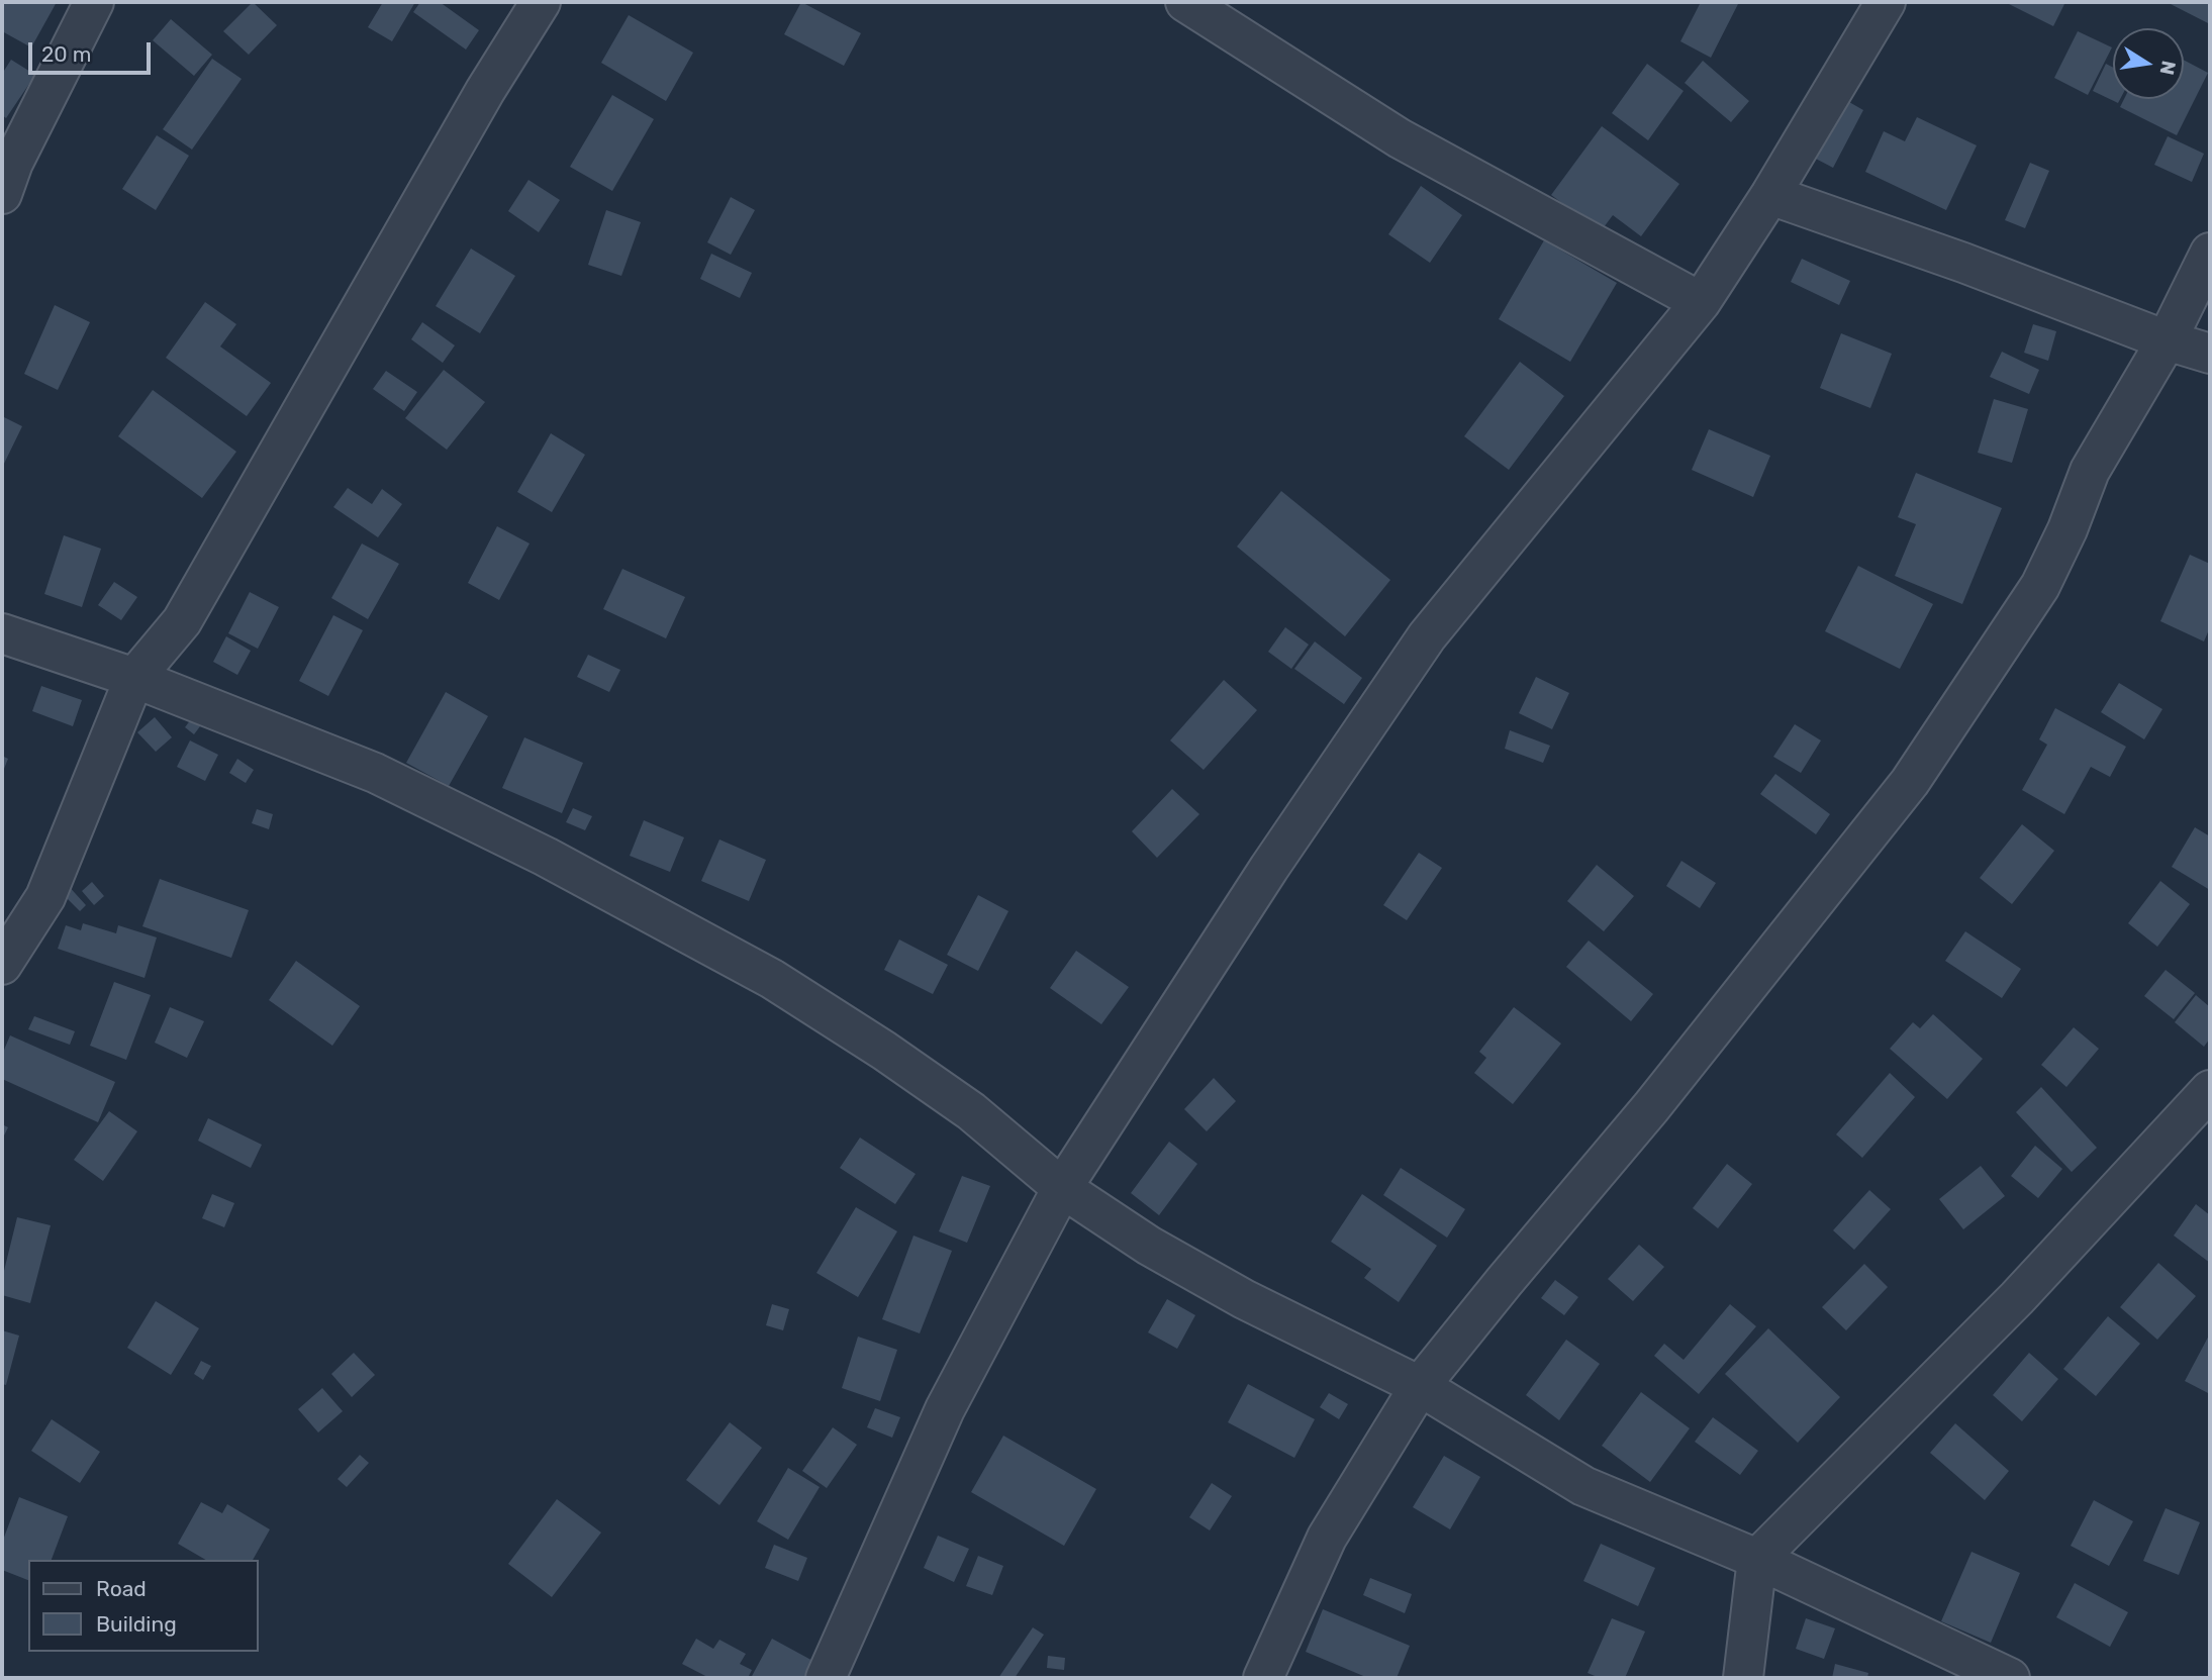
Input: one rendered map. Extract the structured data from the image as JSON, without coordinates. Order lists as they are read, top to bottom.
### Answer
{
  "legend": ["Road", "Building"],
  "scale_bar": "20 m",
  "north": "right"
}
